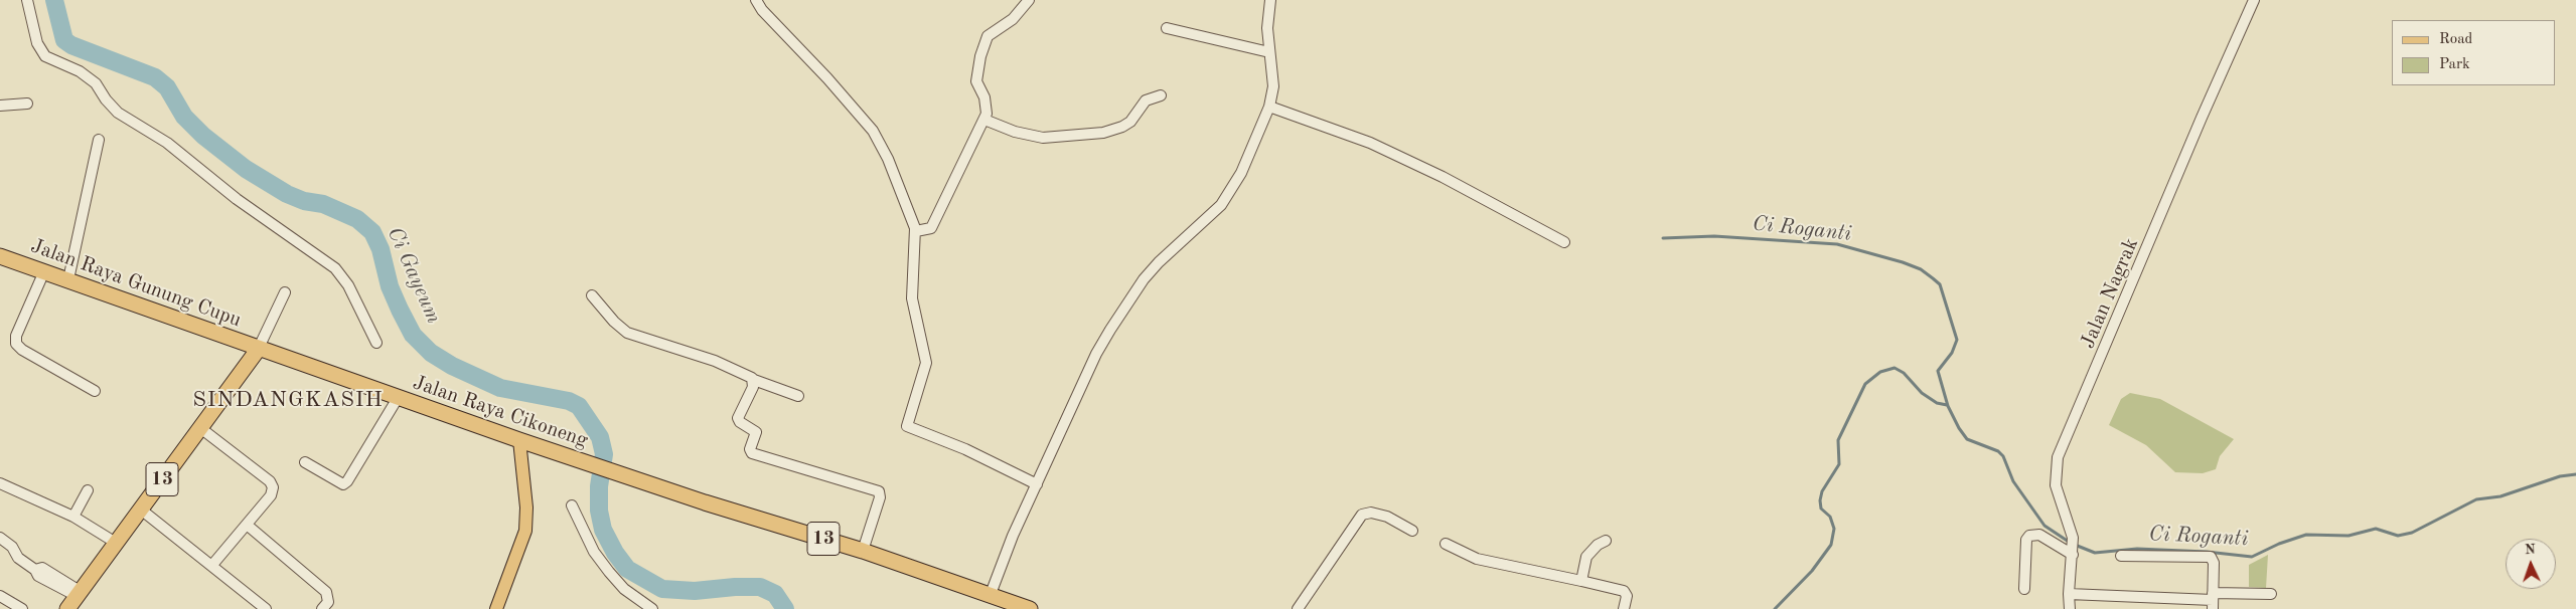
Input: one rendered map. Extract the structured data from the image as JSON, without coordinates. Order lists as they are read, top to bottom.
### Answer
{
  "streets": {
    "highway": ["Jalan Raya Gunung Cupu", "Jalan Raya Cikoneng", "13"],
    "street": ["Jalan Nagrak"]
  },
  "crossings": [
    ["Jalan Raya Gunung Cupu", "Jalan Raya Cikoneng"],
    ["Jalan Raya Gunung Cupu", "13"],
    ["Jalan Raya Cikoneng", "13"]
  ],
  "districts": ["SINDANGKASIH"],
  "water": ["Ci Roganti", "Ci Gayeum"],
  "legend": ["Road", "Park"],
  "north": "top"
}
